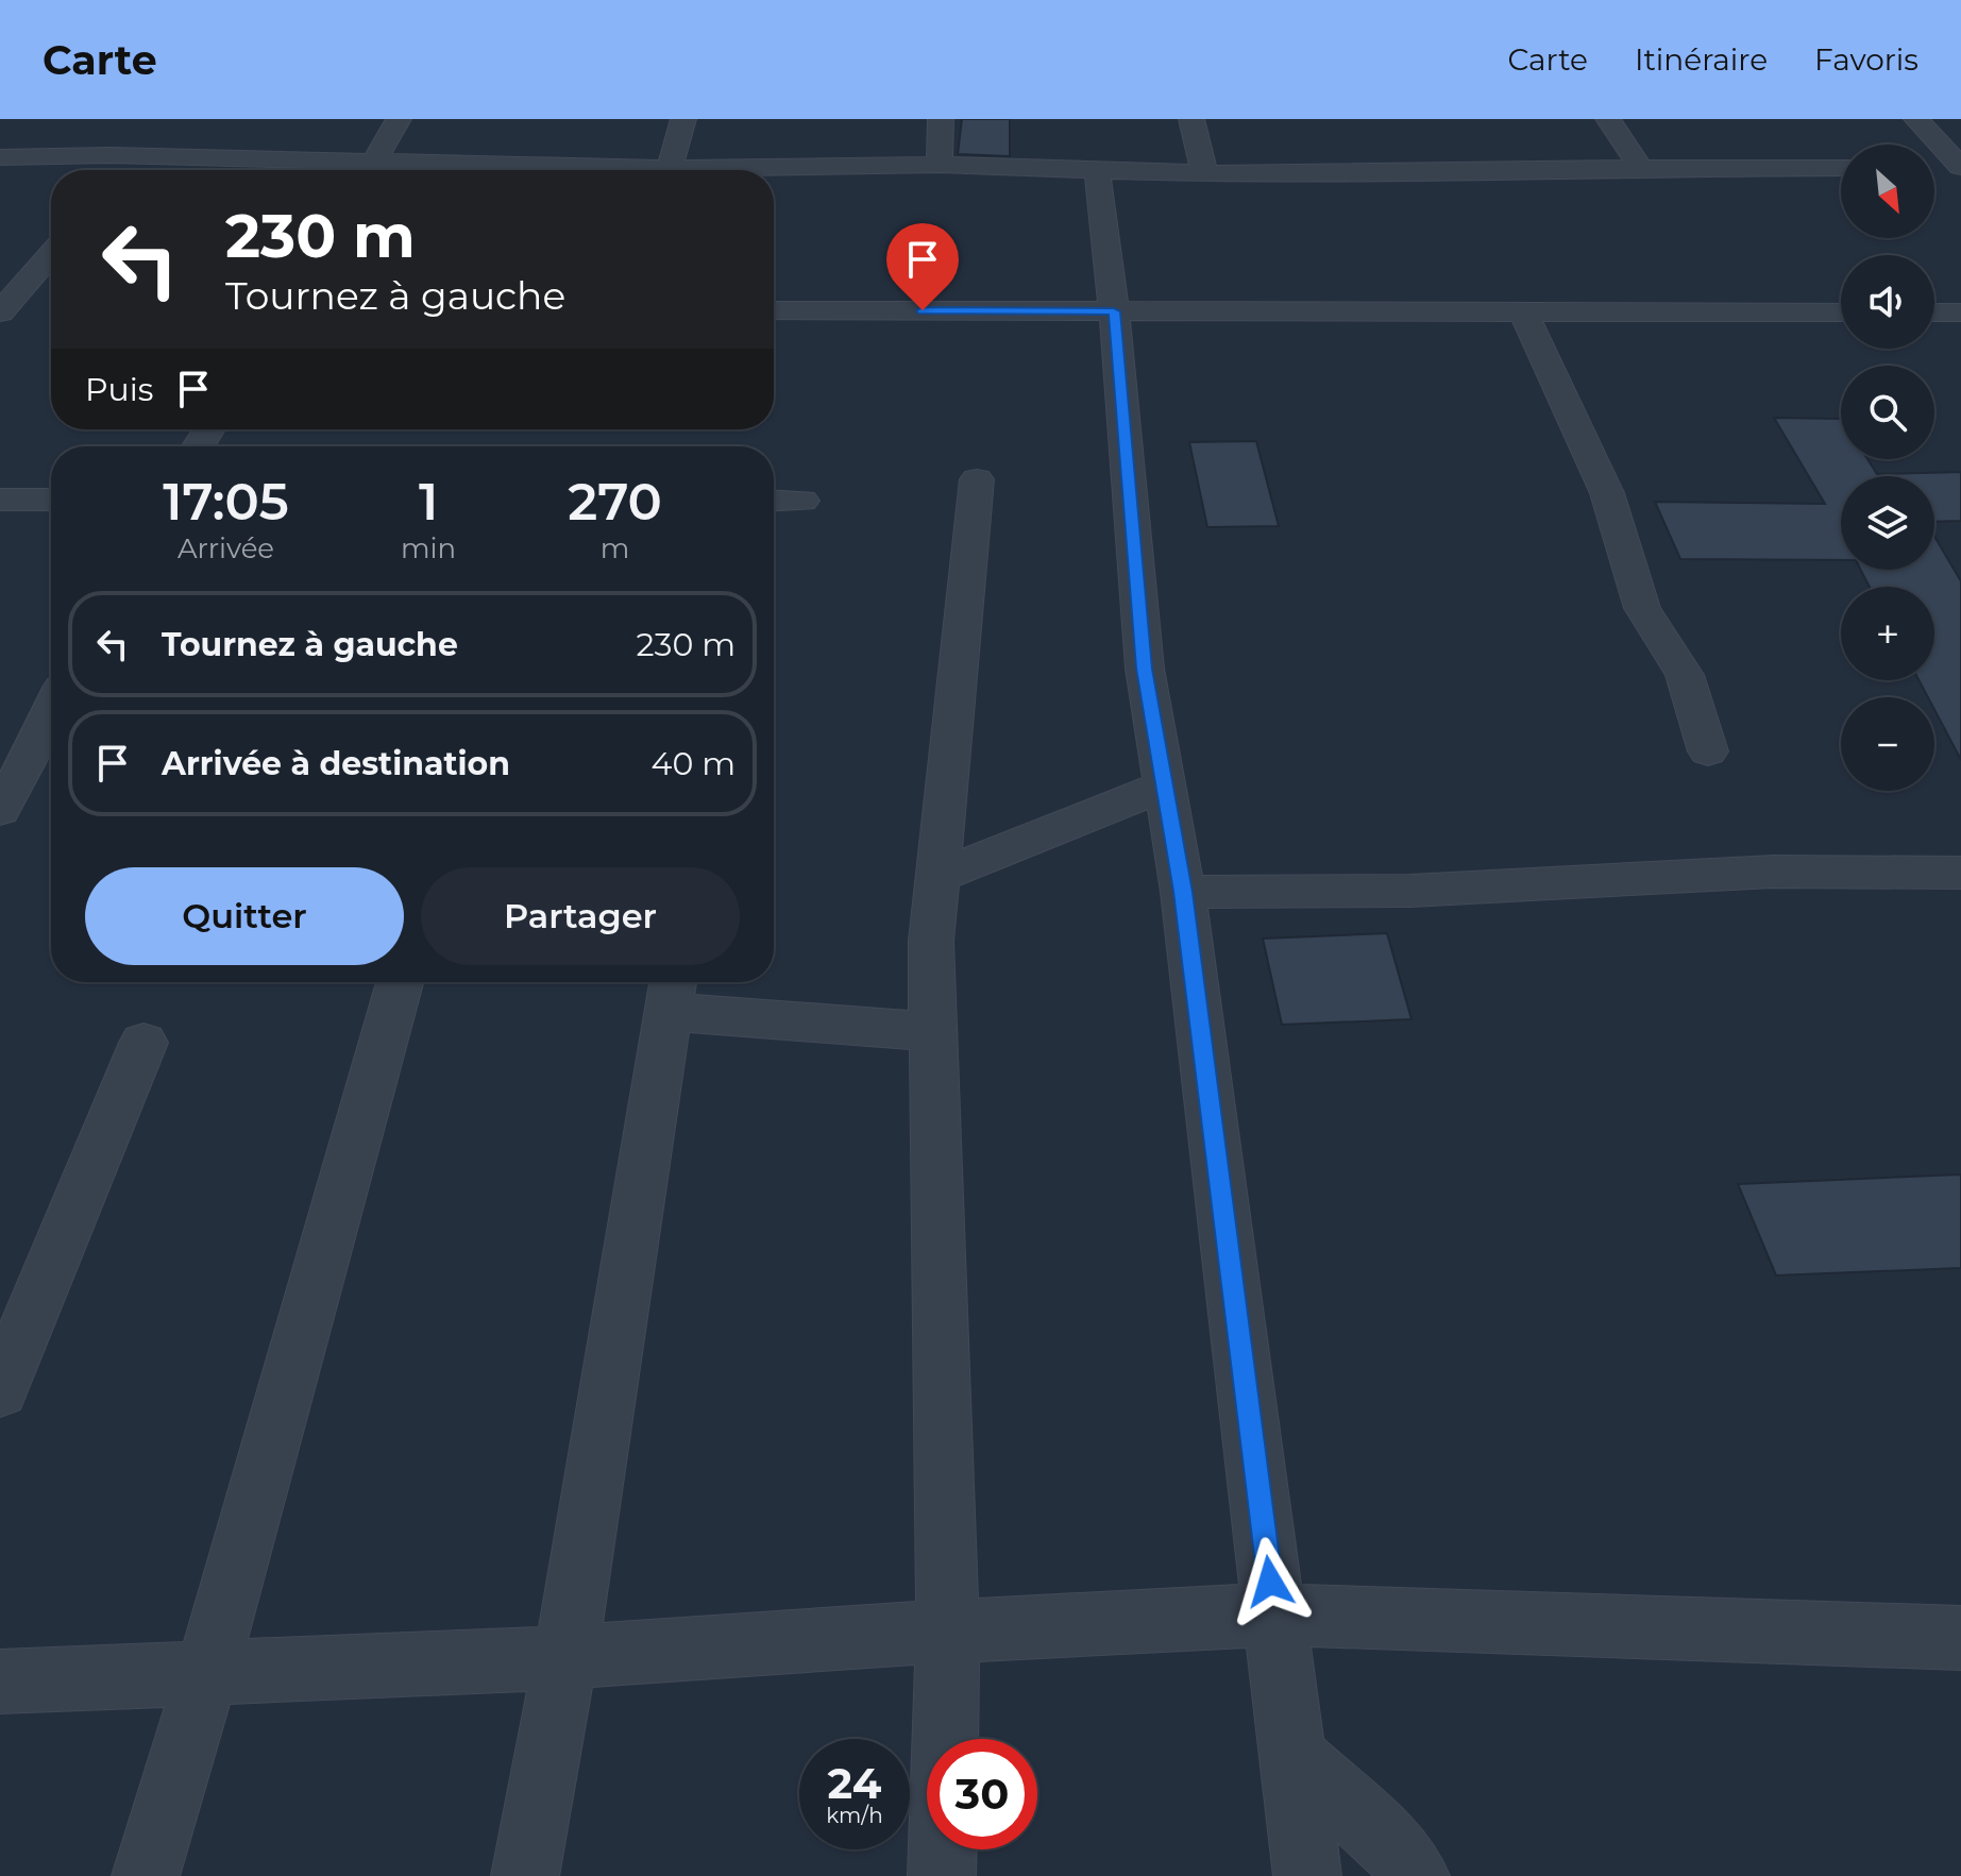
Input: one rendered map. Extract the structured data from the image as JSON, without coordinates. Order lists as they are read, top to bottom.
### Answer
{
  "north": "bottom right",
  "page": {
    "header": "Carte",
    "nav": ["Carte", "Itinéraire", "Favoris"],
    "map_buttons": ["+", "−"],
    "turn": ["230 m", "Tournez à gauche"],
    "then": "Puis",
    "eta": [
      "17:05",
      "Arrivée",
      "1",
      "min",
      "270",
      "m"
    ],
    "list": [
      {
        "name": "Tournez à gauche",
        "value": "230 m"
      },
      {
        "name": "Arrivée à destination",
        "value": "40 m"
      }
    ],
    "buttons": ["Quitter", "Partager"],
    "speed": "24 km/h",
    "limit": "30"
  }
}
